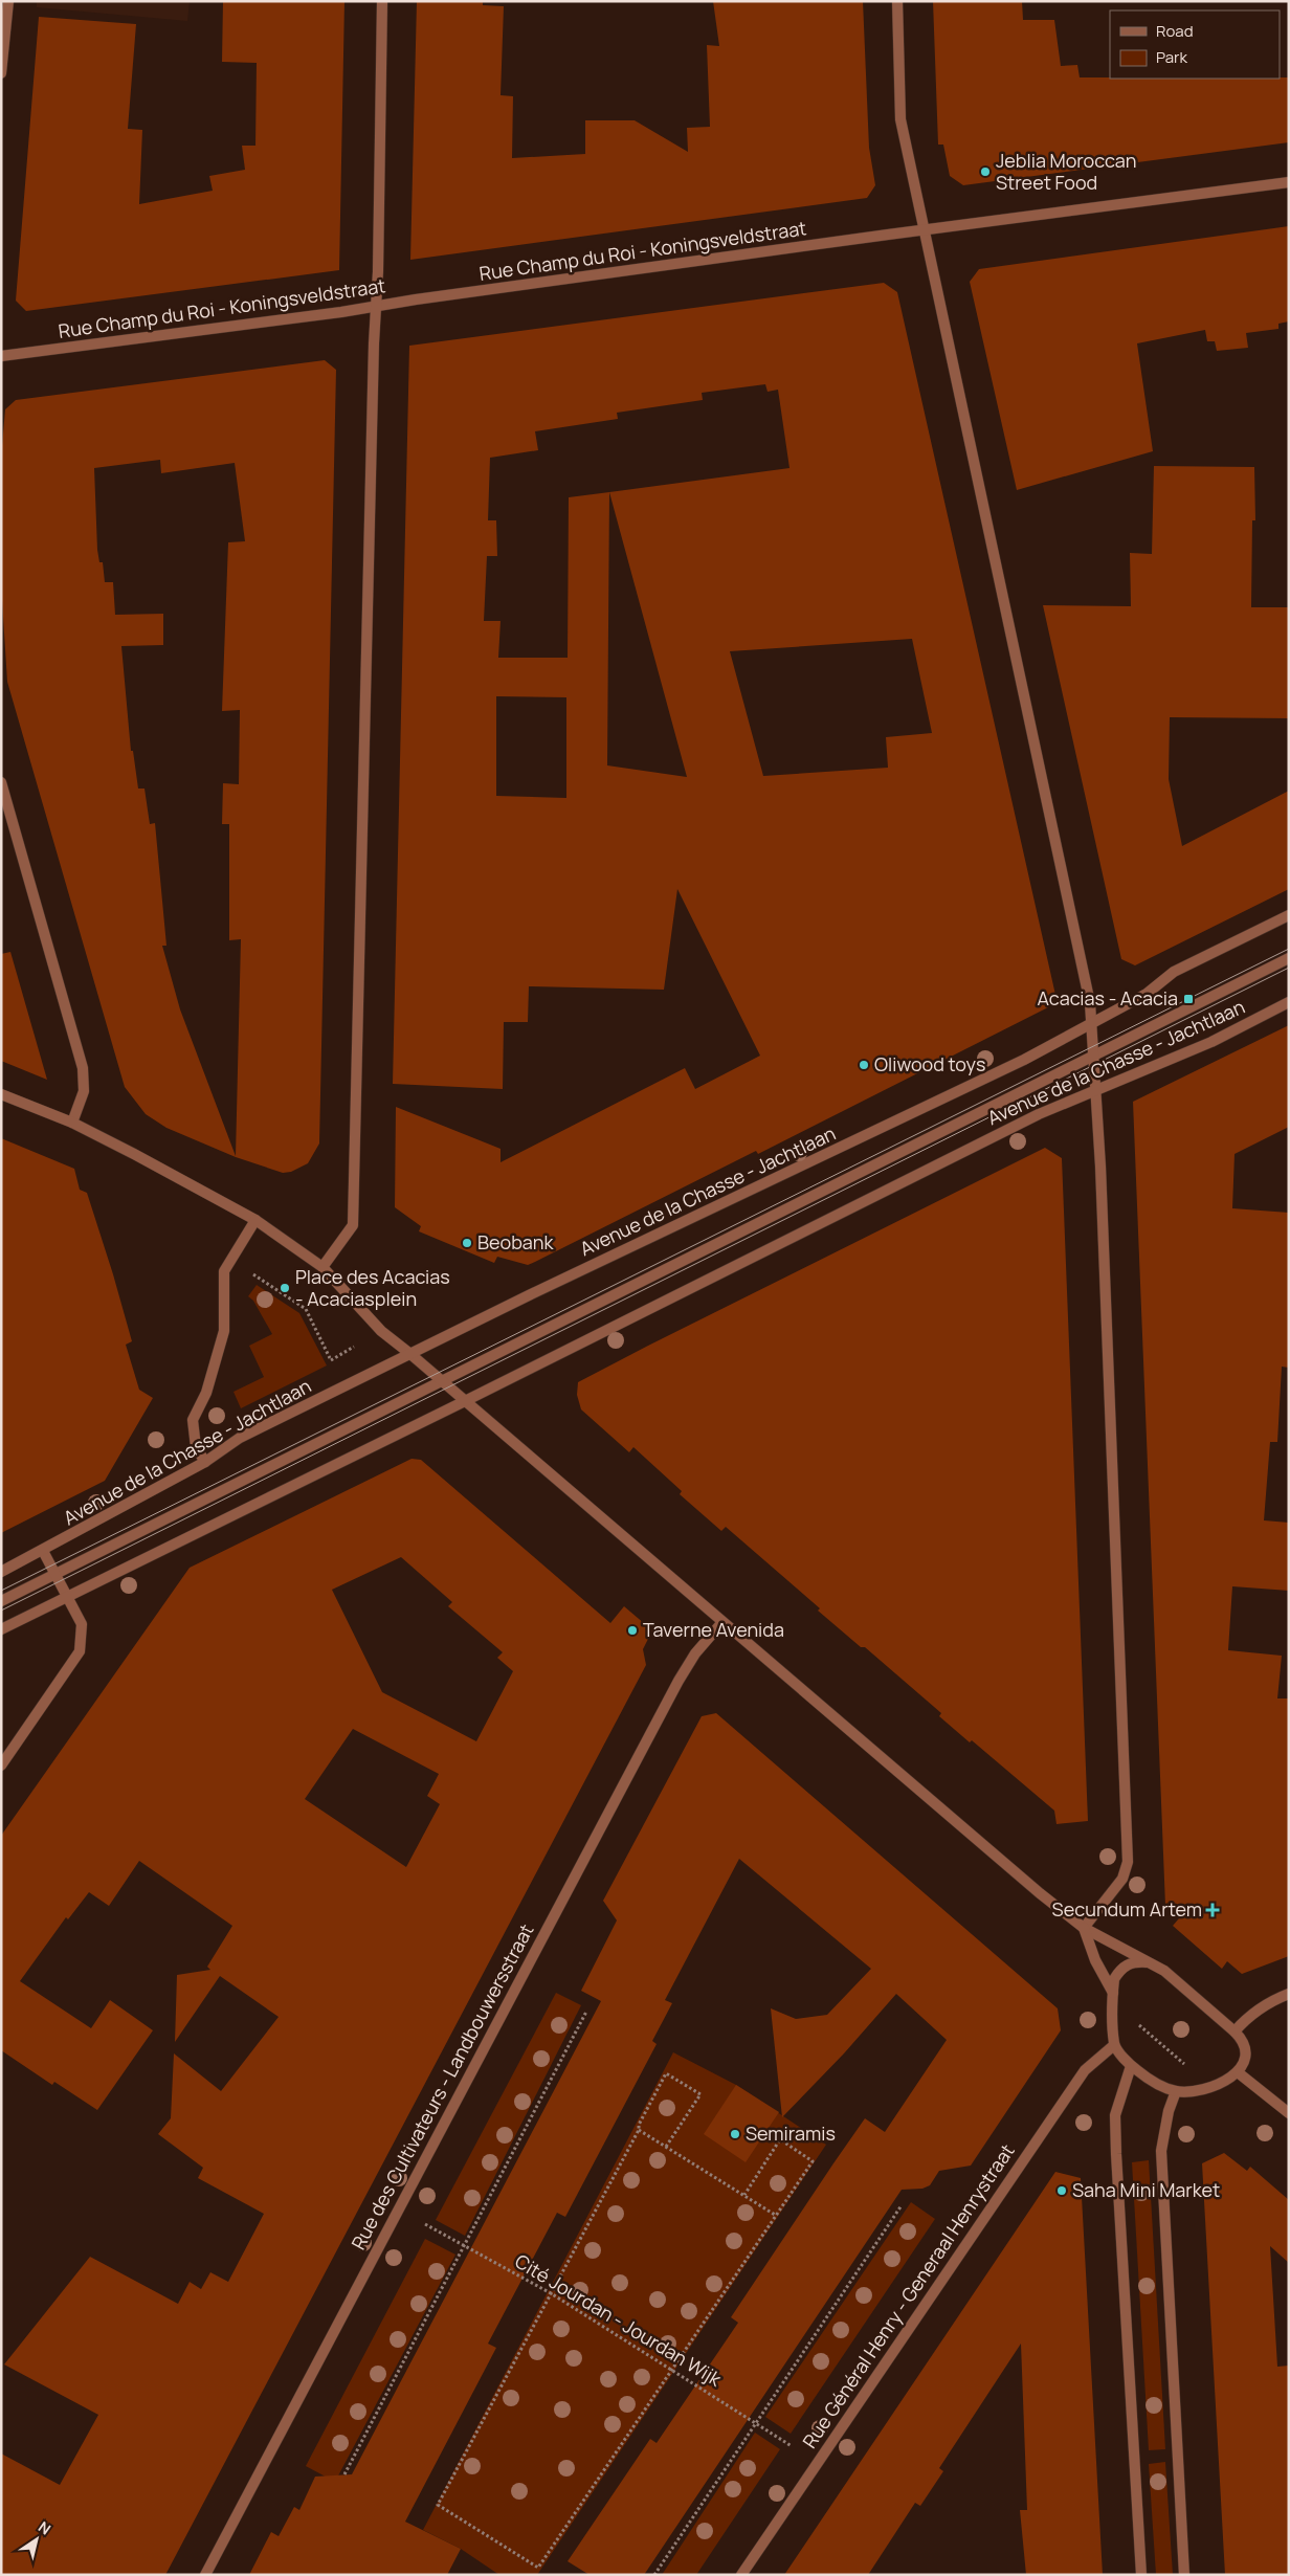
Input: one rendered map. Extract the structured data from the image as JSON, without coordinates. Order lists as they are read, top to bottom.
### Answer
{
  "streets": {
    "street": [
      "Rue Champ du Roi - Koningsveldstraat",
      "Avenue de la Chasse - Jachtlaan",
      "Rue des Cultivateurs - Landbouwersstraat",
      "Rue Général Henry - Generaal Henrystraat"
    ],
    "path": ["Cité Jourdan - Jourdan Wijk"]
  },
  "places": {
    "other": [
      "Jeblia Moroccan Street Food",
      "Oliwood toys",
      "Beobank",
      "Place des Acacias - Acaciasplein",
      "Taverne Avenida",
      "Semiramis",
      "Saha Mini Market"
    ],
    "transit": ["Acacias - Acacia"],
    "health": ["Secundum Artem"]
  },
  "legend": ["Road", "Park"],
  "north": "top right"
}
